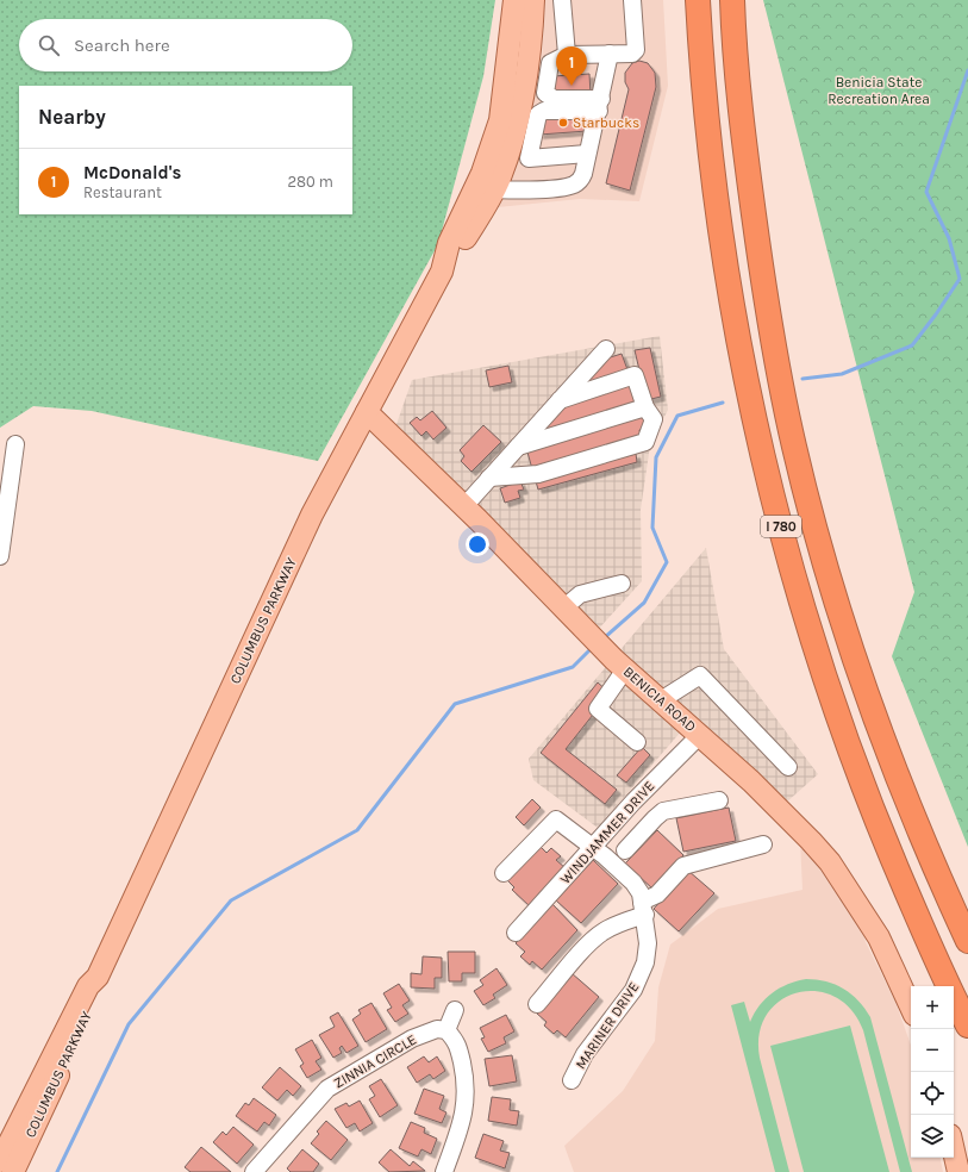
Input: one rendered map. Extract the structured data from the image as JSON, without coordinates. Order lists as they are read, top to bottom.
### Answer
{
  "streets": {
    "highway": ["I 780"],
    "main road": ["COLUMBUS PARKWAY", "BENICIA ROAD"],
    "street": ["WINDJAMMER DRIVE", "MARINER DRIVE", "ZINNIA CIRCLE"]
  },
  "crossings": [
    ["COLUMBUS PARKWAY", "BENICIA ROAD"],
    ["BENICIA ROAD", "WINDJAMMER DRIVE"],
    ["WINDJAMMER DRIVE", "MARINER DRIVE"]
  ],
  "parks": ["Benicia State Recreation Area"],
  "places": ["Starbucks"],
  "page": {
    "search": "Search here",
    "pins": "1",
    "heading": "Nearby",
    "list": [
      {
        "mark": "1",
        "name": "McDonald's",
        "note": "Restaurant",
        "value": "280 m"
      }
    ],
    "map_buttons": ["+", "−"]
  }
}
